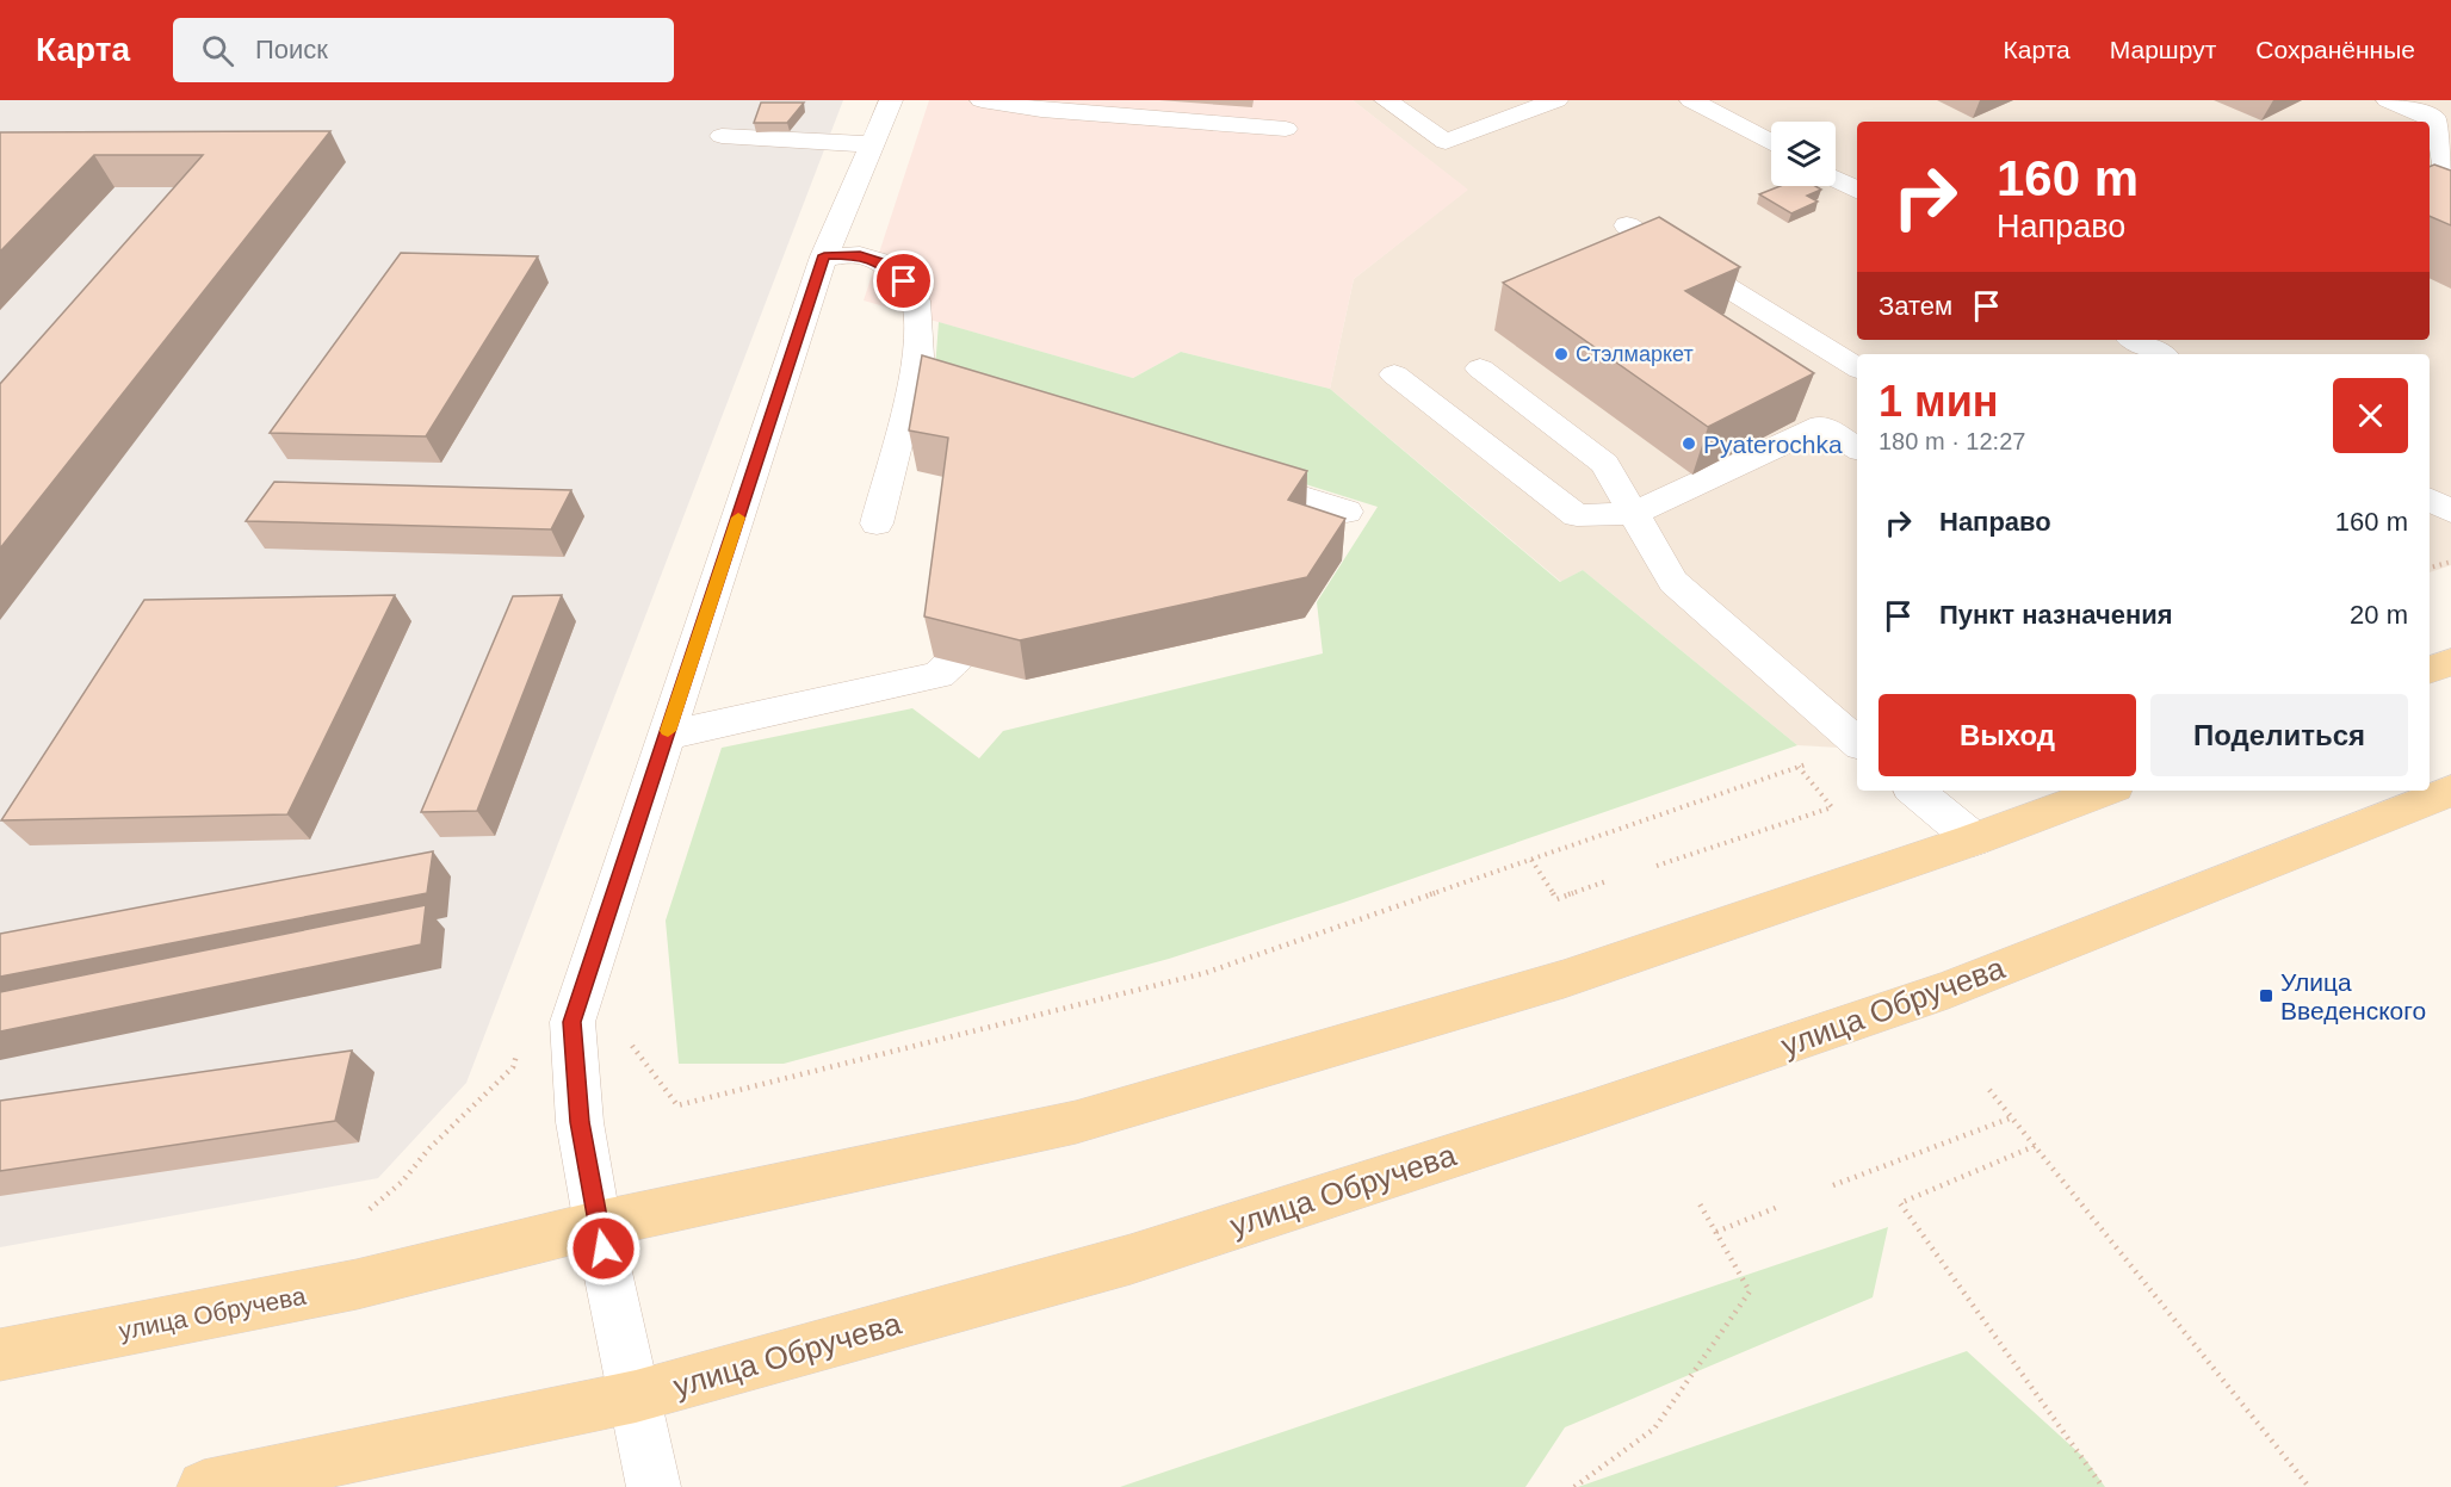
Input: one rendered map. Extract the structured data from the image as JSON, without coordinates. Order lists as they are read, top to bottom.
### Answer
{
  "streets": {
    "main road": ["улица Обручева"]
  },
  "places": {
    "other": ["Стэлмаркет", "Pyaterochka"],
    "transit": ["Улица Введенского"]
  },
  "page": {
    "header": "Карта",
    "search": "Поиск",
    "nav": ["Карта", "Маршрут", "Сохранённые"],
    "turn": ["160 m", "Направо"],
    "then": "Затем",
    "heading": ["1 мин", "180 m · 12:27"],
    "list": [
      {
        "name": "Направо",
        "value": "160 m"
      },
      {
        "name": "Пункт назначения",
        "value": "20 m"
      }
    ],
    "buttons": ["Выход", "Поделиться"]
  }
}
